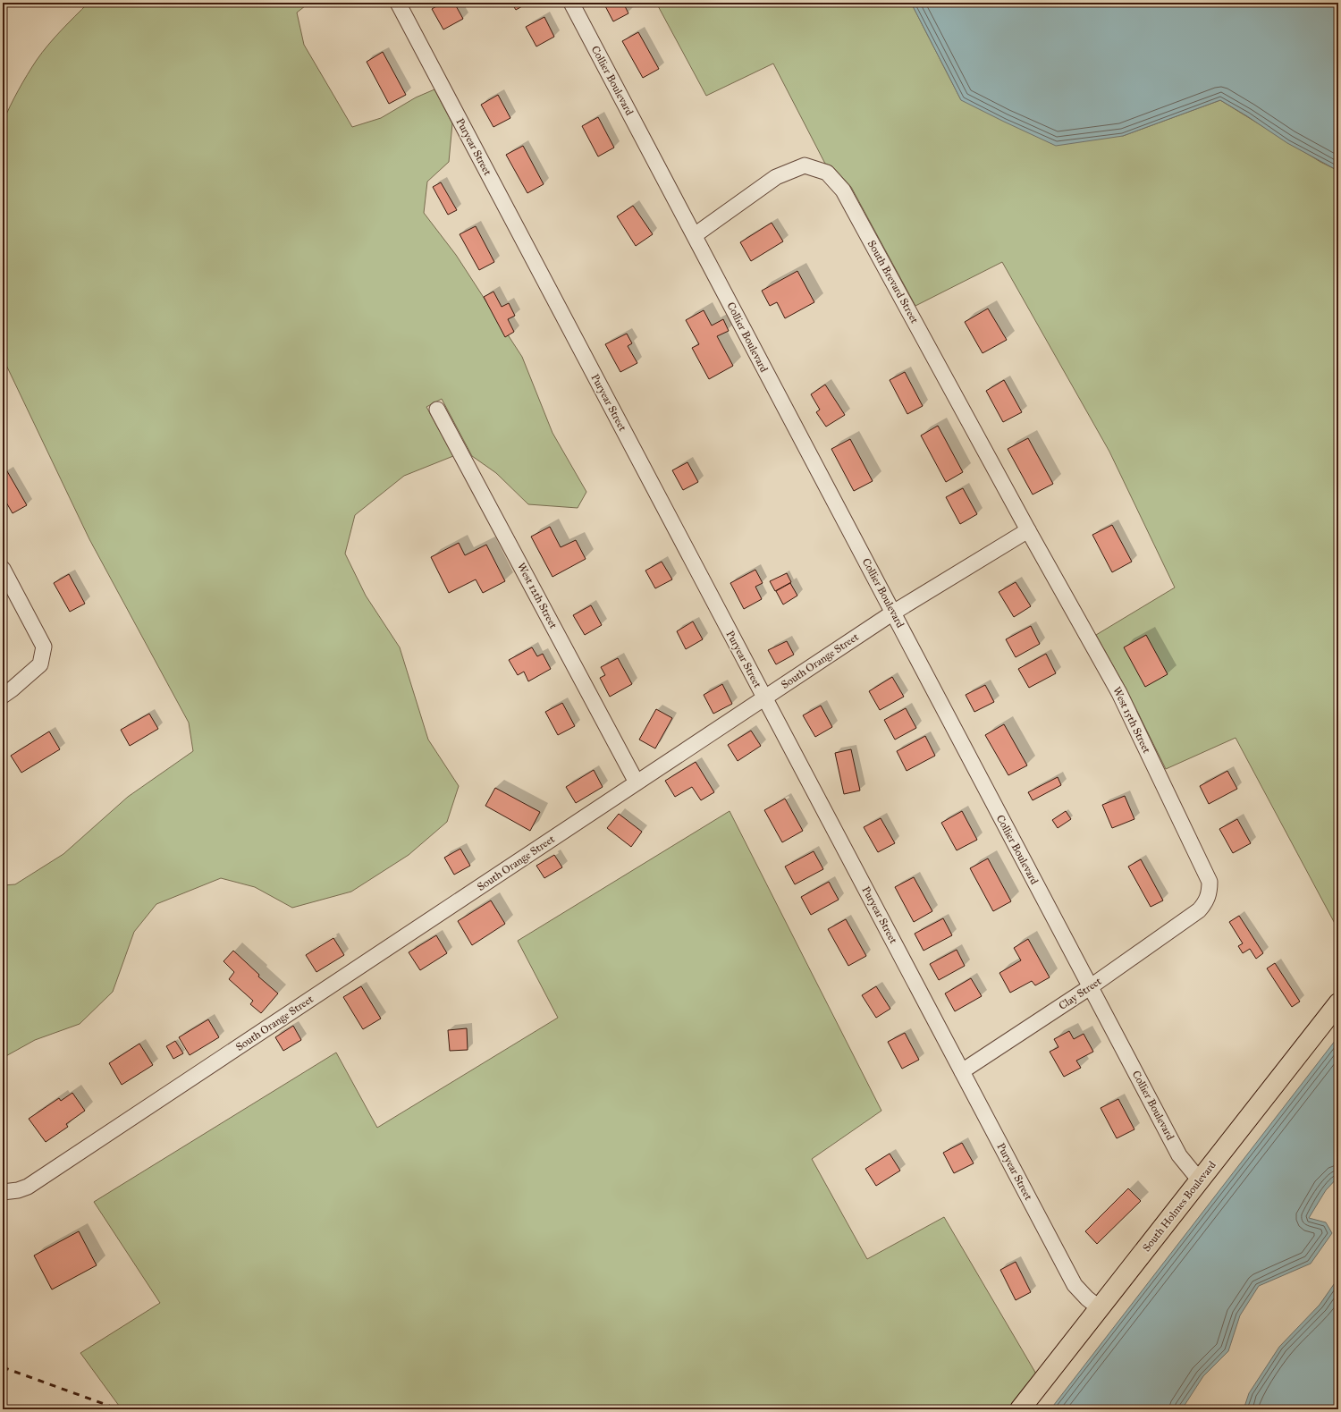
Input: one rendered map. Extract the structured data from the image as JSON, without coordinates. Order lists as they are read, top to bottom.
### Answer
{
  "streets": {
    "main road": ["South Holmes Boulevard"],
    "street": [
      "Collier Boulevard",
      "Puryear Street",
      "South Brevard Street",
      "West 12th Street",
      "South Orange Street",
      "West 15th Street",
      "Clay Street"
    ]
  },
  "crossings": [
    ["Collier Boulevard", "South Brevard Street"],
    ["Collier Boulevard", "South Orange Street"],
    ["Collier Boulevard", "Clay Street"],
    ["Collier Boulevard", "South Holmes Boulevard"],
    ["Puryear Street", "South Orange Street"],
    ["Puryear Street", "Clay Street"],
    ["Puryear Street", "South Holmes Boulevard"],
    ["South Brevard Street", "South Orange Street"],
    ["South Brevard Street", "West 15th Street"],
    ["West 12th Street", "South Orange Street"],
    ["South Orange Street", "West 15th Street"],
    ["West 15th Street", "Clay Street"]
  ]
}
